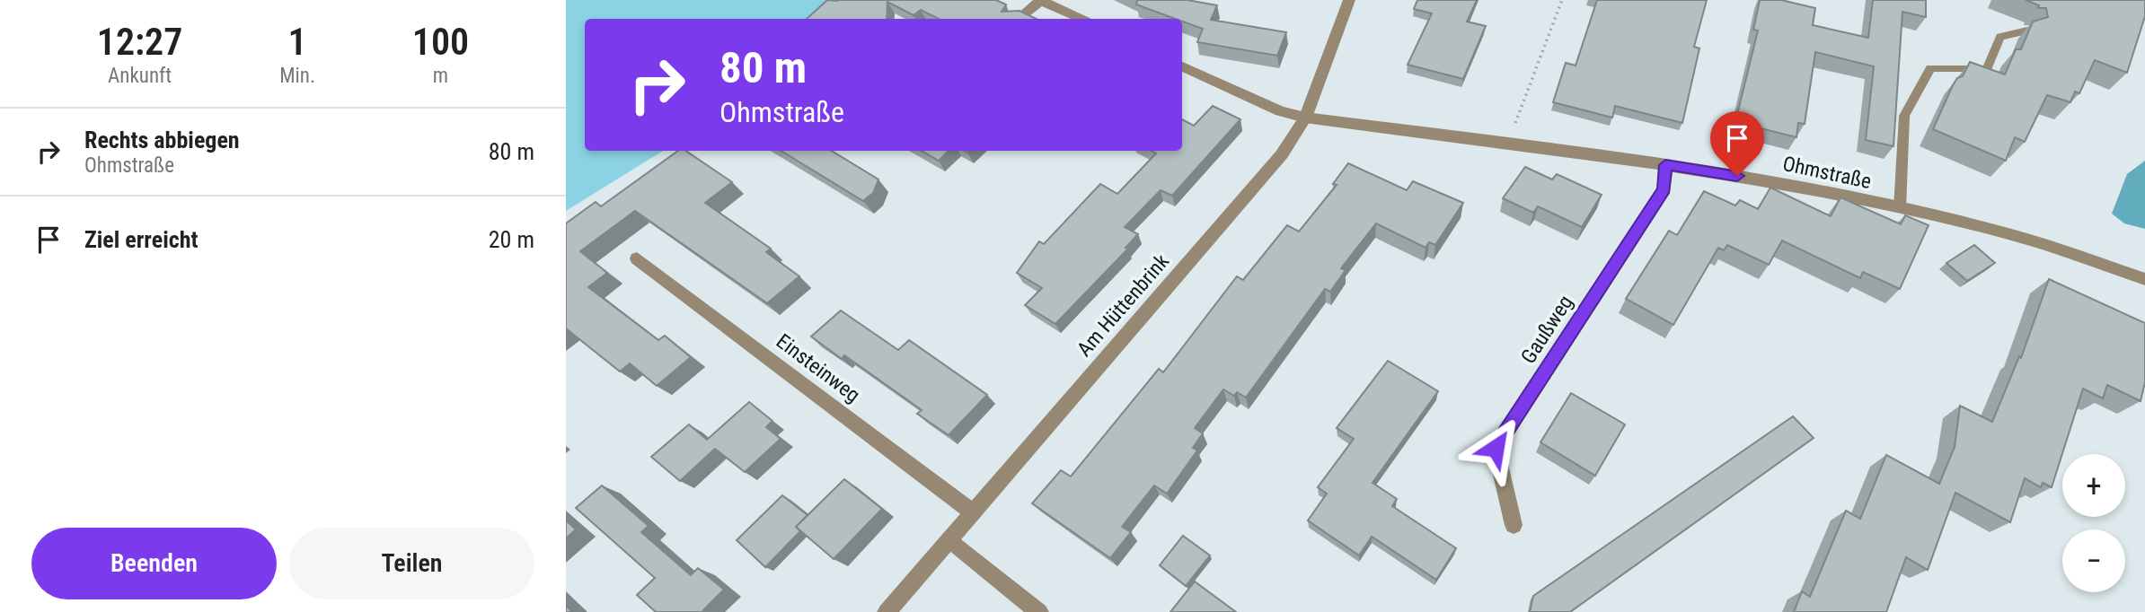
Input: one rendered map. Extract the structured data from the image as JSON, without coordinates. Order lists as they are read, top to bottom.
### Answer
{
  "streets": {
    "street": [
      "Ohmstraße",
      "Am Hüttenbrink",
      "Gaußweg",
      "Einsteinweg"
    ]
  },
  "crossings": [
    ["Ohmstraße", "Am Hüttenbrink"],
    ["Ohmstraße", "Gaußweg"],
    ["Am Hüttenbrink", "Einsteinweg"]
  ],
  "page": {
    "eta": [
      "12:27",
      "Ankunft",
      "1",
      "Min.",
      "100",
      "m"
    ],
    "turn": ["80 m", "Ohmstraße"],
    "list": [
      {
        "name": "Rechts abbiegen",
        "note": "Ohmstraße",
        "value": "80 m"
      },
      {
        "name": "Ziel erreicht",
        "value": "20 m"
      }
    ],
    "map_buttons": ["+", "−"],
    "buttons": ["Beenden", "Teilen"]
  }
}
